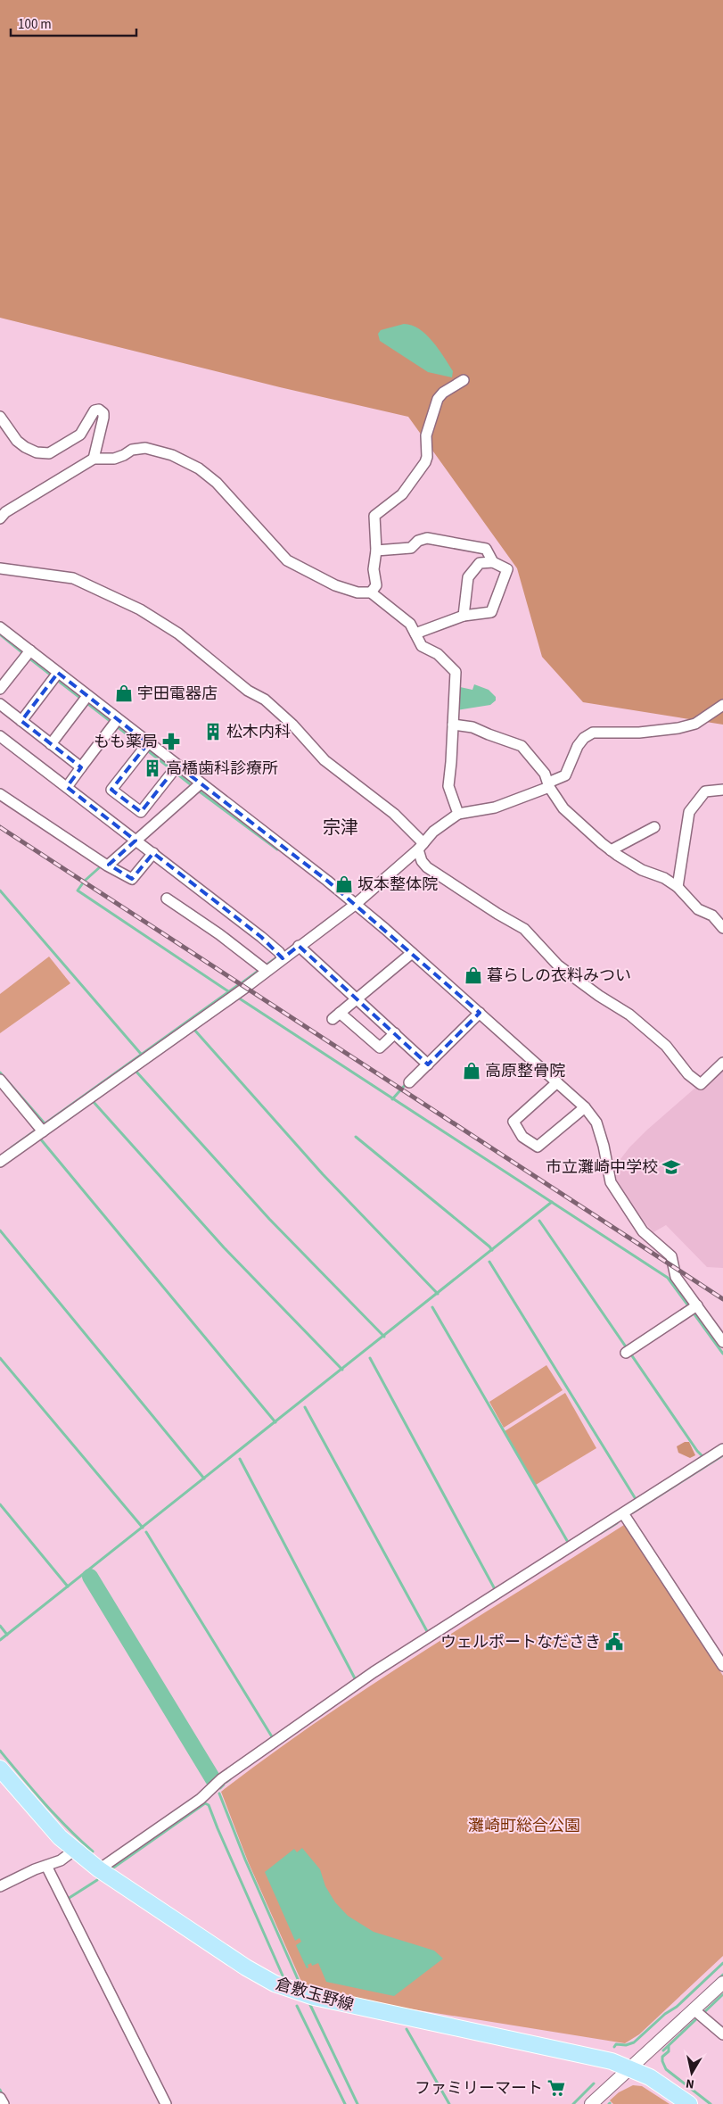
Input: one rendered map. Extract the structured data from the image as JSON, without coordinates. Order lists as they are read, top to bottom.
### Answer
{
  "streets": {
    "main road": ["倉敷玉野線"]
  },
  "districts": ["宗津"],
  "parks": ["灘崎町総合公園"],
  "places": {
    "shop": [
      "宇田電器店",
      "坂本整体院",
      "暮らしの衣料みつい",
      "高原整骨院"
    ],
    "building": ["松木内科", "高橋歯科診療所"],
    "pharmacy": ["もも薬局"],
    "school or university": ["市立灘崎中学校"],
    "public building": ["ウェルポートなださき"],
    "supermarket": ["ファミリーマート"]
  },
  "scale_bar": "100 m",
  "north": "bottom"
}
